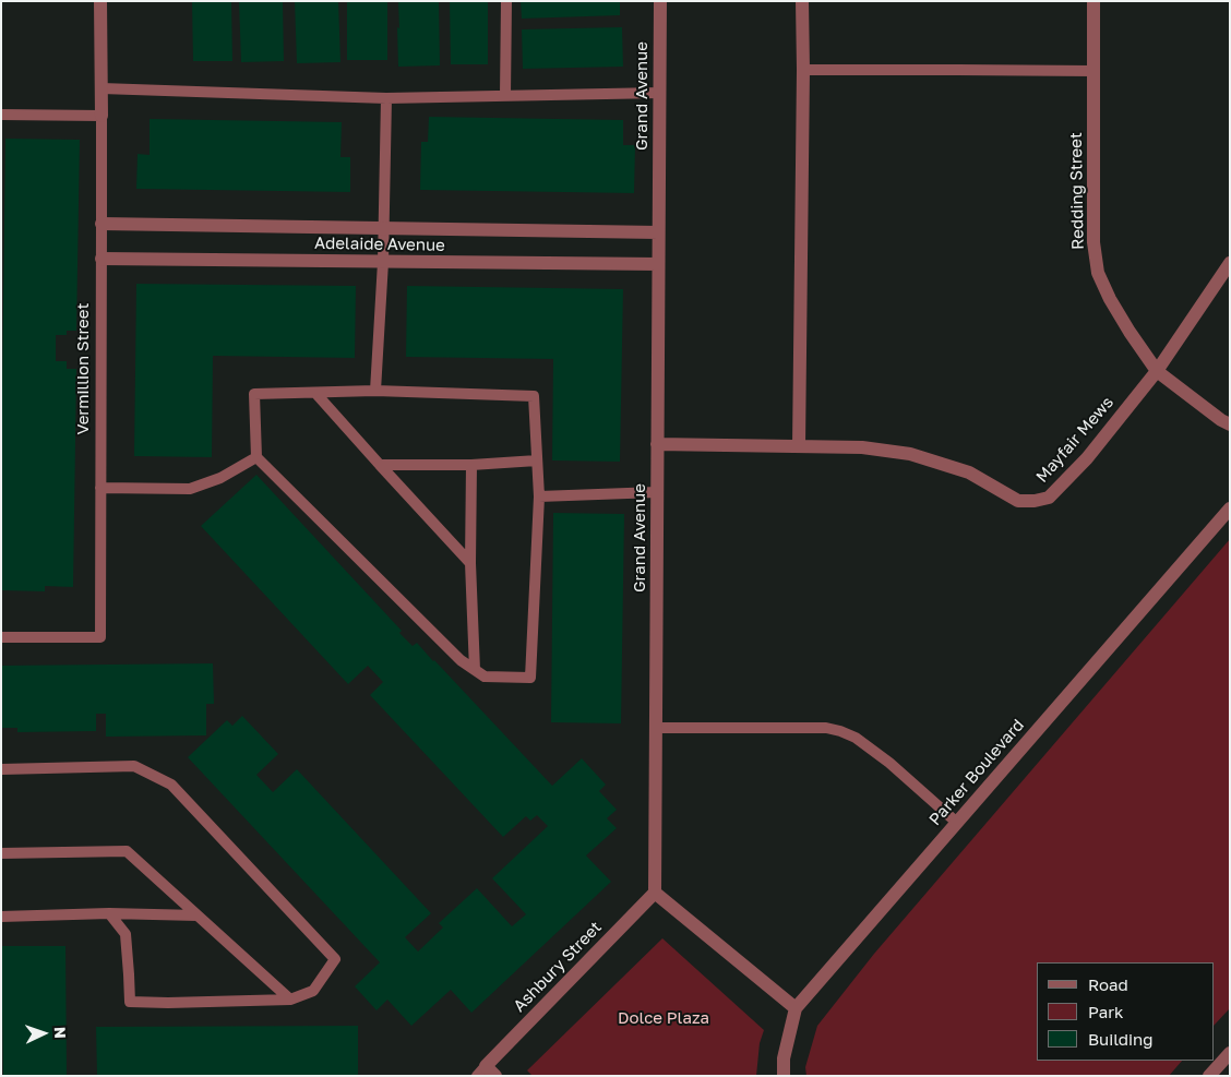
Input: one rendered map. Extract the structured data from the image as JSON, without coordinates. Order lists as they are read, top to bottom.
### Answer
{
  "streets": {
    "street": [
      "Grand Avenue",
      "Redding Street",
      "Adelaide Avenue",
      "Vermillion Street",
      "Mayfair Mews",
      "Parker Boulevard",
      "Ashbury Street"
    ]
  },
  "crossings": [
    ["Grand Avenue", "Adelaide Avenue"],
    ["Grand Avenue", "Mayfair Mews"],
    ["Grand Avenue", "Ashbury Street"],
    ["Redding Street", "Mayfair Mews"],
    ["Adelaide Avenue", "Vermillion Street"]
  ],
  "parks": ["Dolce Plaza"],
  "legend": ["Road", "Park", "Building"],
  "north": "right"
}
